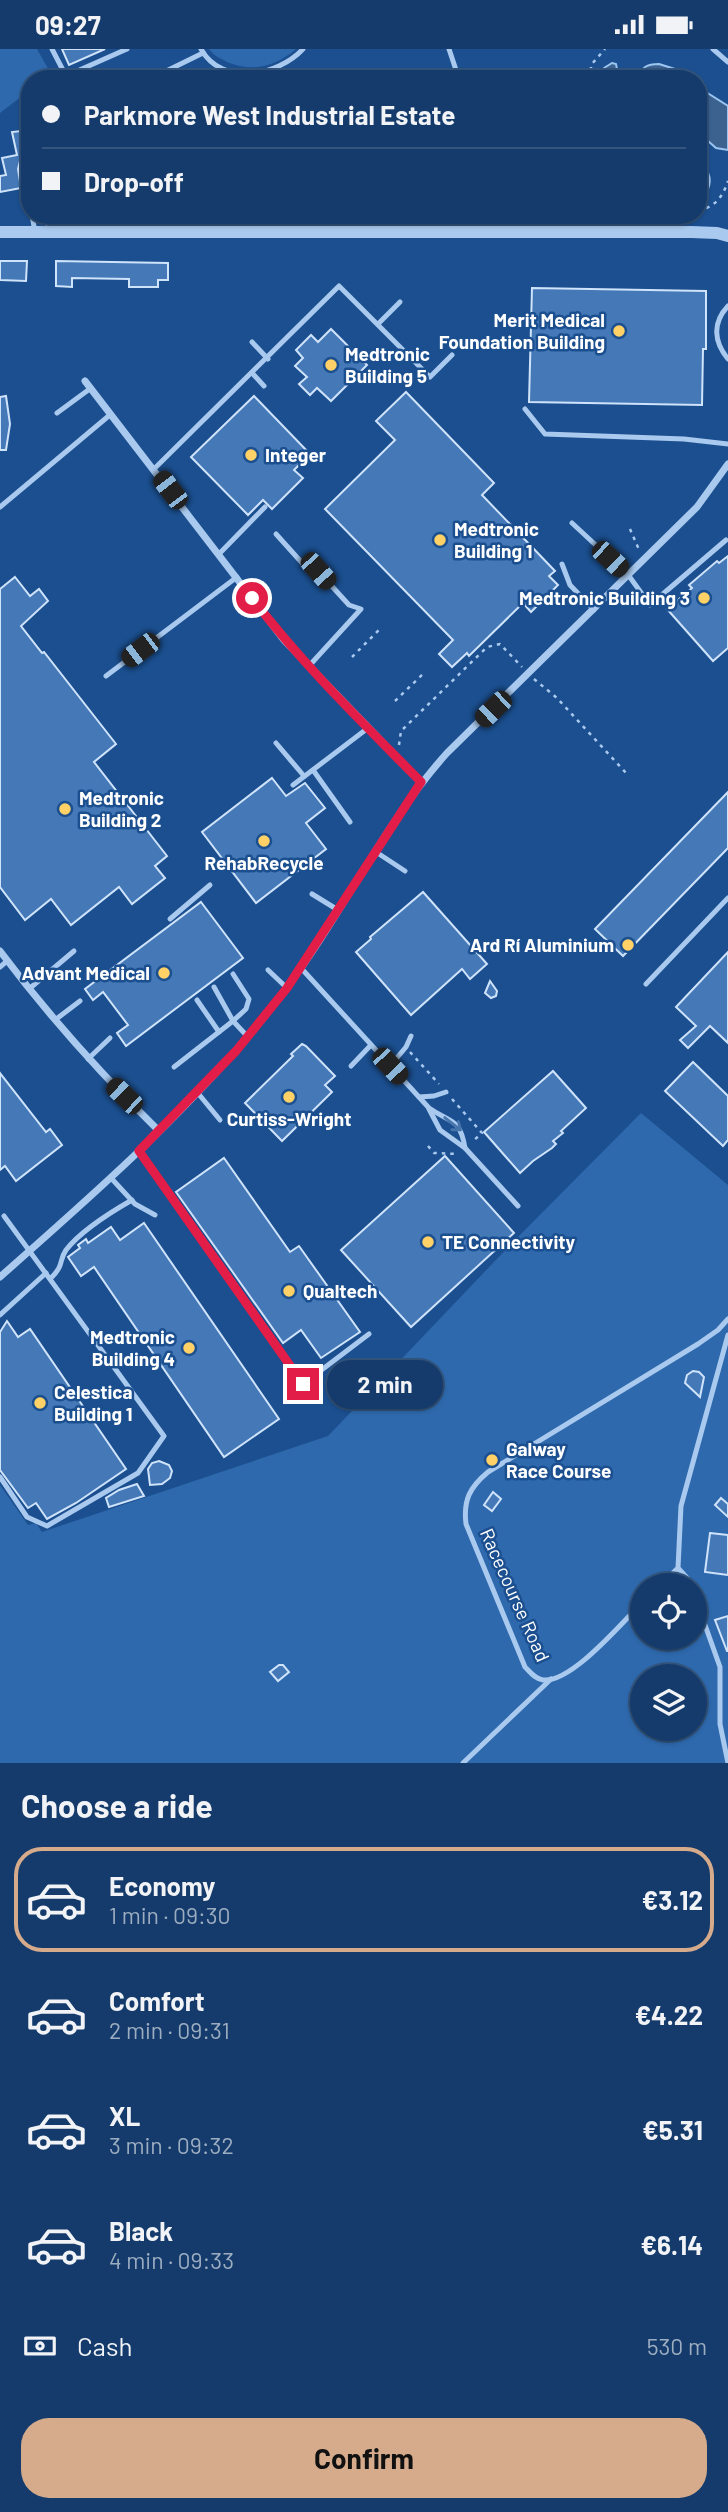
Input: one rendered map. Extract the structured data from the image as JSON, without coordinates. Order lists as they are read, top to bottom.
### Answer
{
  "streets": {
    "lane": ["Racecourse Road"]
  },
  "places": [
    "Merit Medical Foundation Building",
    "Medtronic Building 5",
    "Integer",
    "Medtronic Building 1",
    "Medtronic Building 3",
    "Medtronic Building 2",
    "RehabRecycle",
    "Ard Rí Aluminium",
    "Advant Medical",
    "Curtiss-Wright",
    "TE Connectivity",
    "Qualtech",
    "Medtronic Building 4",
    "Celestica Building 1",
    "Galway Race Course"
  ],
  "page": {
    "status": "09:27",
    "banner": ["Parkmore West Industrial Estate", "Drop-off"],
    "bubble": "2 min",
    "heading": "Choose a ride",
    "list": [
      {
        "name": "Economy",
        "note": "1 min · 09:30",
        "value": "€3.12"
      },
      {
        "name": "Comfort",
        "note": "2 min · 09:31",
        "value": "€4.22"
      },
      {
        "name": "XL",
        "note": "3 min · 09:32",
        "value": "€5.31"
      },
      {
        "name": "Black",
        "note": "4 min · 09:33",
        "value": "€6.14"
      }
    ],
    "pay": ["Cash", "530 m"],
    "buttons": "Confirm"
  }
}
